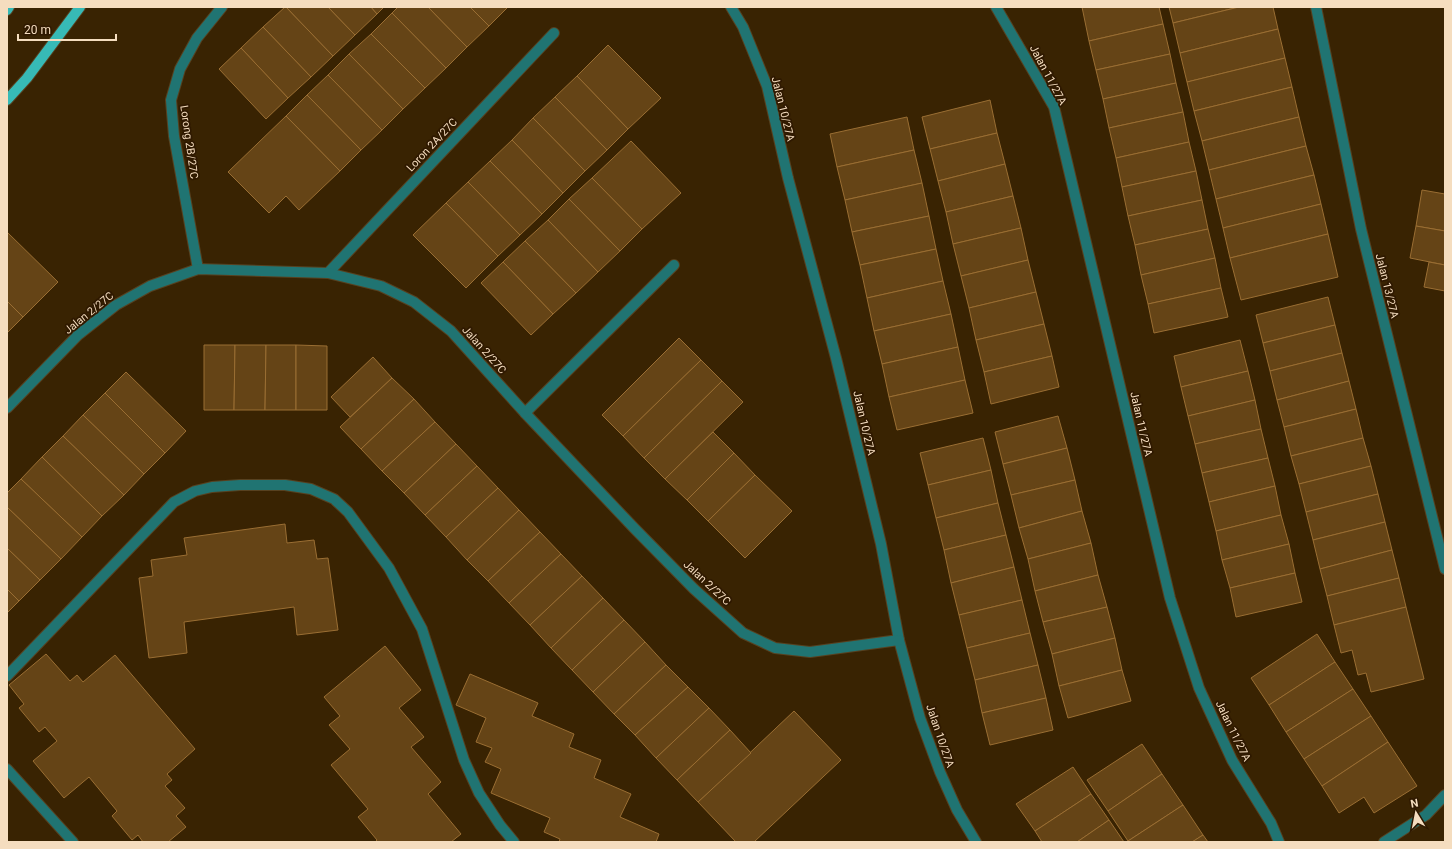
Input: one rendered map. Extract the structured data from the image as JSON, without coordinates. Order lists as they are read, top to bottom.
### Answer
{
  "streets": {
    "street": [
      "Jalan 11/27A",
      "Jalan 10/27A",
      "Lorong 2B/27C",
      "Loron 2A/27C",
      "Jalan 13/27A",
      "Jalan 2/27C"
    ]
  },
  "crossings": [
    ["Jalan 10/27A", "Jalan 2/27C"],
    ["Lorong 2B/27C", "Jalan 2/27C"],
    ["Loron 2A/27C", "Jalan 2/27C"]
  ],
  "scale_bar": "20 m",
  "north": "top"
}
